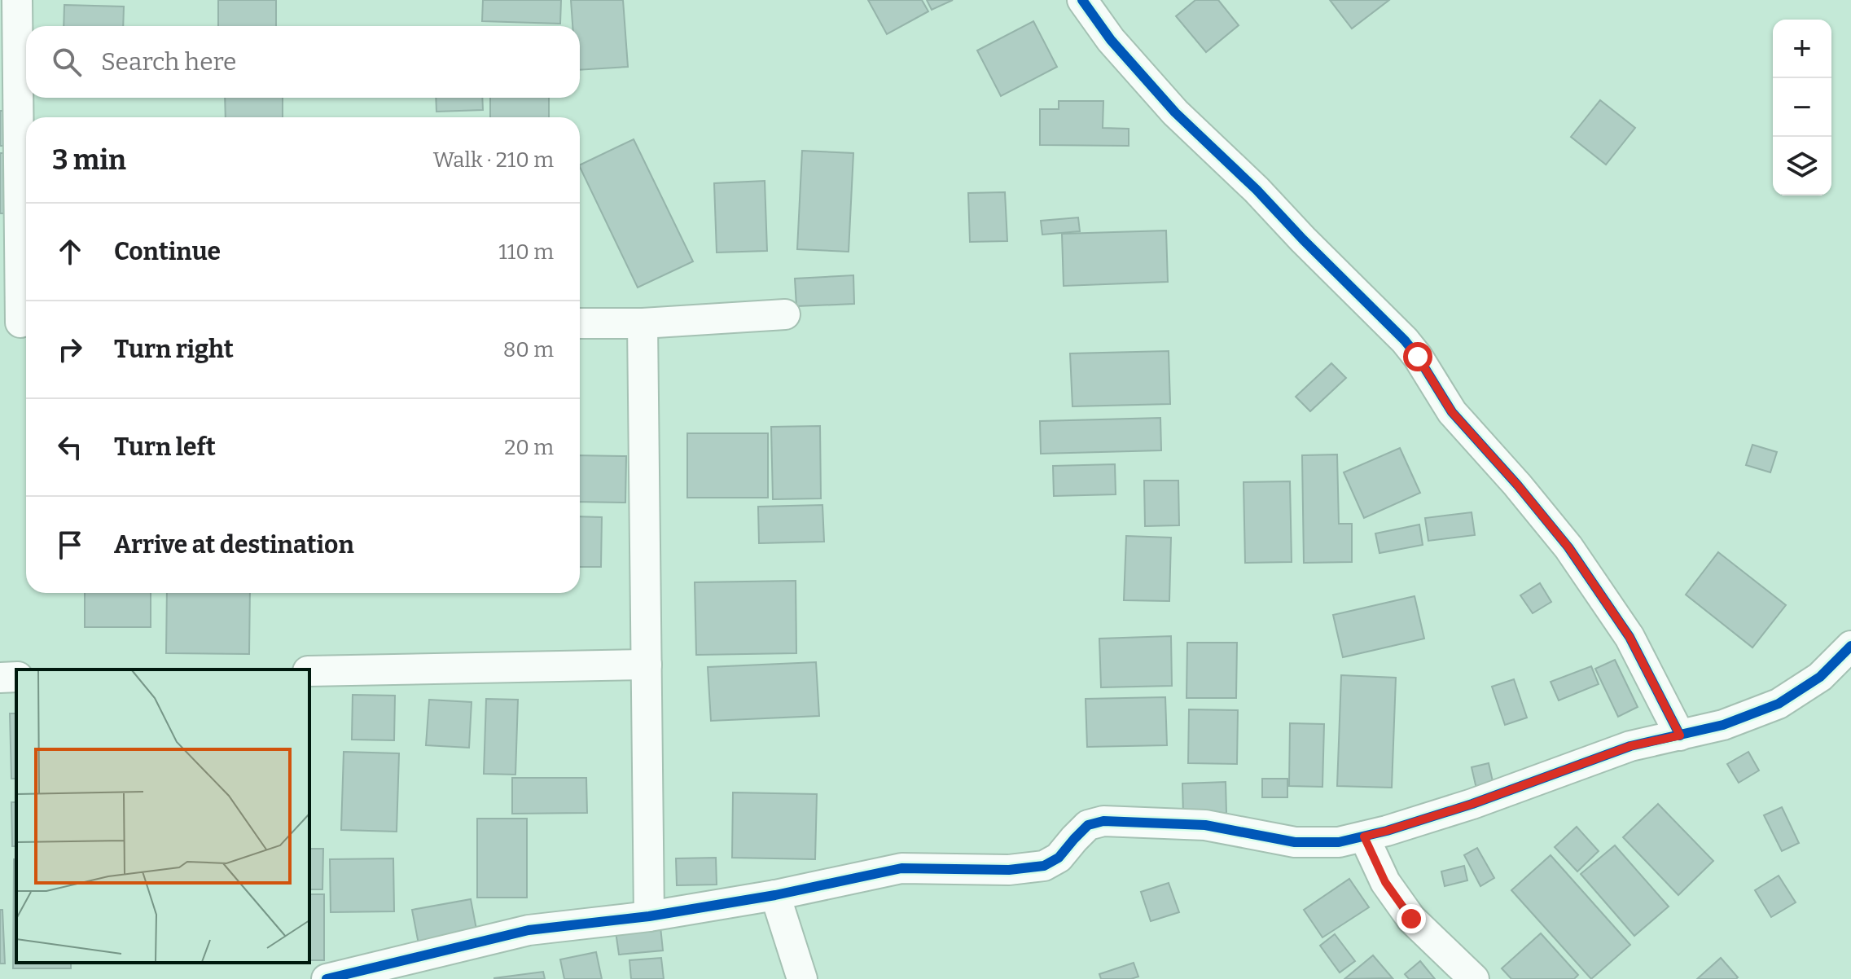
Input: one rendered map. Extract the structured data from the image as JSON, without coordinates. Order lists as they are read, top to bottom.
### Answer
{
  "page": {
    "map_buttons": ["+", "−"],
    "search": "Search here",
    "heading": ["3 min", "Walk · 210 m"],
    "list": [
      ["Continue", "110 m"],
      ["Turn right", "80 m"],
      ["Turn left", "20 m"],
      "Arrive at destination"
    ]
  }
}
